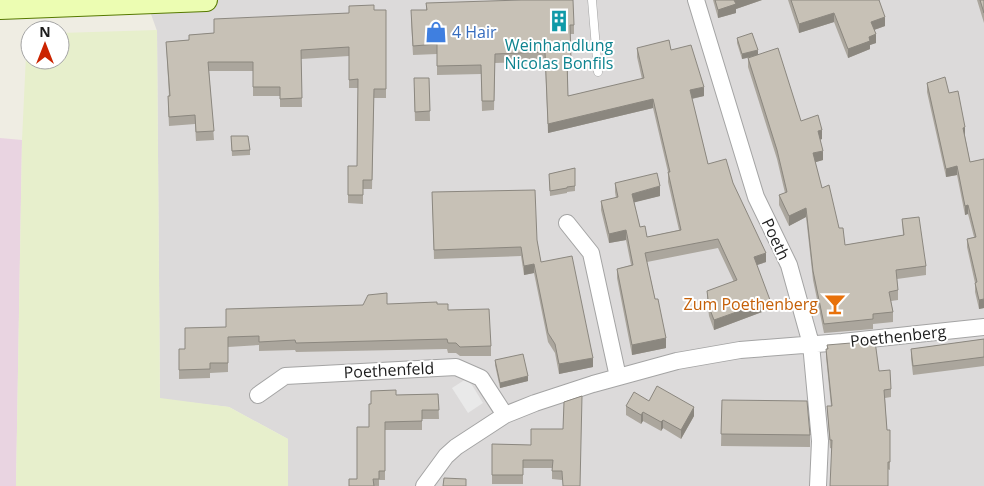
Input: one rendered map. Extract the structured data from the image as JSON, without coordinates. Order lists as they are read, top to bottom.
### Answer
{
  "streets": {
    "street": ["Poeth", "Poethenberg", "Poethenfeld"]
  },
  "crossings": [
    ["Poeth", "Poethenberg"]
  ],
  "places": {
    "building": ["Weinhandlung Nicolas Bonfils"],
    "shop": ["4 Hair"],
    "bar": ["Zum Poethenberg"]
  },
  "north": "top"
}
